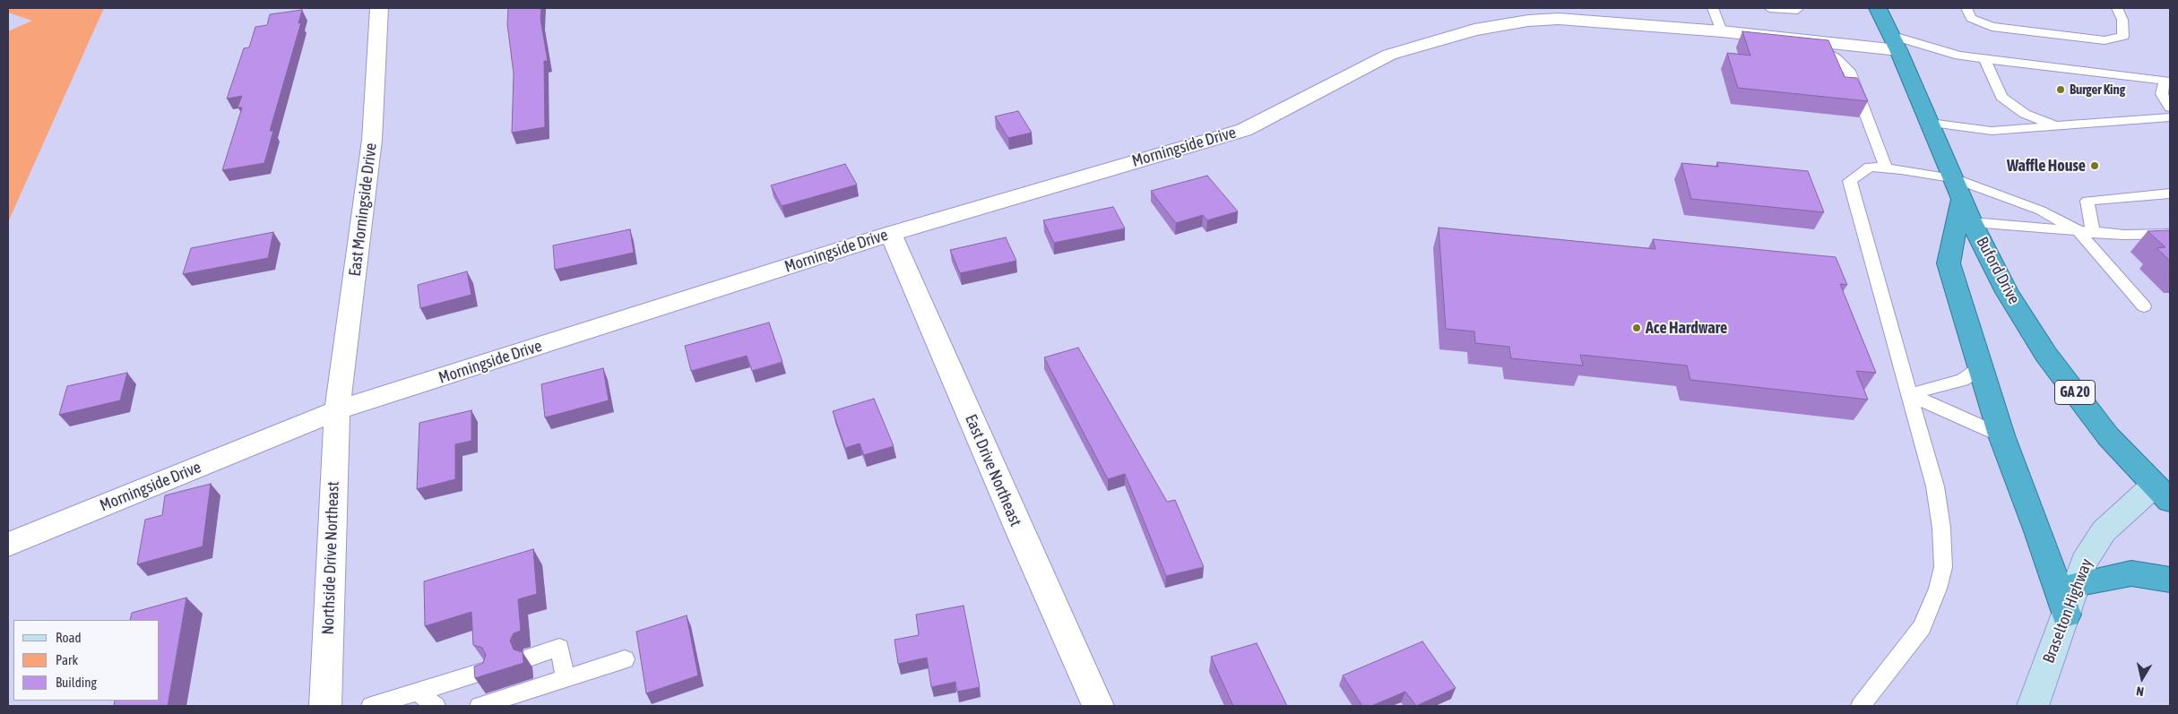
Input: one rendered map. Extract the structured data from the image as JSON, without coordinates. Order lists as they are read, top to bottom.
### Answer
{
  "streets": {
    "highway": ["Buford Drive", "GA 20"],
    "main road": ["Braselton Highway"],
    "street": [
      "Morningside Drive",
      "East Morningside Drive",
      "East Drive Northeast",
      "Northside Drive Northeast"
    ]
  },
  "crossings": [
    ["Morningside Drive", "East Morningside Drive"],
    ["Morningside Drive", "East Drive Northeast"],
    ["Morningside Drive", "Northside Drive Northeast"],
    ["East Morningside Drive", "Northside Drive Northeast"],
    ["Buford Drive", "Braselton Highway"]
  ],
  "places": ["Burger King", "Waffle House", "Ace Hardware"],
  "legend": ["Road", "Park", "Building"],
  "north": "bottom"
}
